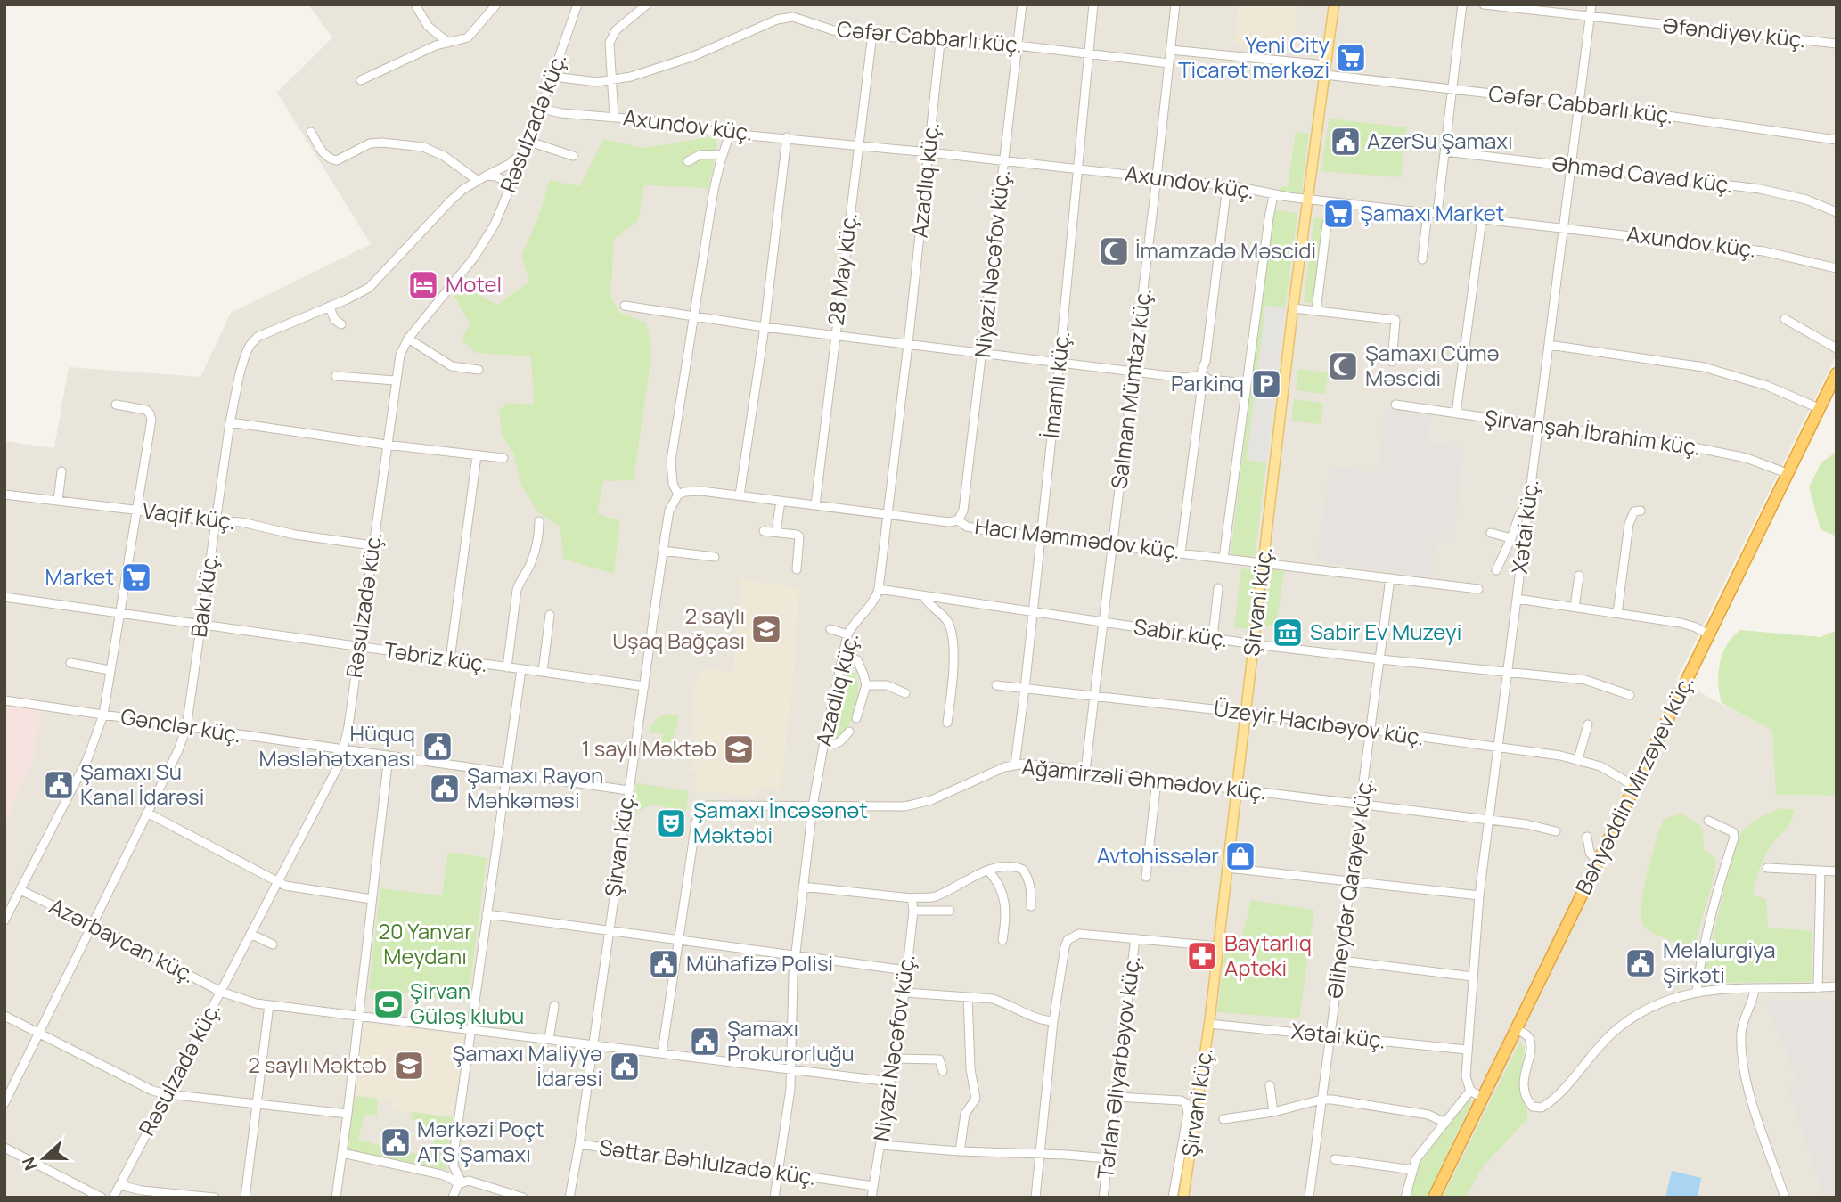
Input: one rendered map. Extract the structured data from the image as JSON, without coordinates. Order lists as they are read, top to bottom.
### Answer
{
  "streets": {
    "highway": ["Bəhyəddin Mirzəyev küç."],
    "main road": ["Şirvani küç."],
    "street": [
      "Əfəndiyev küç.",
      "Cəfər Cabbarlı küç.",
      "Rəsulzadə küç.",
      "Axundov küç.",
      "Əhməd Cavad küç.",
      "Azadlıq küç.",
      "Niyazi Nəcəfov küç.",
      "28 May küç.",
      "İmamlı küç.",
      "Salman Mümtaz küç.",
      "Şirvanşah İbrahim küç.",
      "Vaqif küç.",
      "Xətai küç.",
      "Hacı Məmmədov küç.",
      "Bakı küç.",
      "Sabir küç.",
      "Təbriz küç.",
      "Üzeyir Hacıbəyov küç.",
      "Gənclər küç.",
      "Ağamirzəli Əhmədov küç.",
      "Şirvan küç.",
      "Əliheydər Qarayev küç.",
      "Azərbaycan küç.",
      "Tərlan Əliyarbəyov küç.",
      "Səttar Bəhlulzadə küç."
    ]
  },
  "crossings": [
    ["Əfəndiyev küç.", "Xətai küç."],
    ["Cəfər Cabbarlı küç.", "Rəsulzadə küç."],
    ["Cəfər Cabbarlı küç.", "Azadlıq küç."],
    ["Cəfər Cabbarlı küç.", "Niyazi Nəcəfov küç."],
    ["Cəfər Cabbarlı küç.", "28 May küç."],
    ["Cəfər Cabbarlı küç.", "İmamlı küç."],
    ["Cəfər Cabbarlı küç.", "Salman Mümtaz küç."],
    ["Cəfər Cabbarlı küç.", "Xətai küç."],
    ["Cəfər Cabbarlı küç.", "Şirvani küç."],
    ["Rəsulzadə küç.", "Axundov küç."],
    ["Rəsulzadə küç.", "Vaqif küç."],
    ["Rəsulzadə küç.", "Bakı küç."],
    ["Rəsulzadə küç.", "Təbriz küç."],
    ["Rəsulzadə küç.", "Gənclər küç."],
    ["Rəsulzadə küç.", "Azərbaycan küç."],
    ["Axundov küç.", "Azadlıq küç."],
    ["Axundov küç.", "Niyazi Nəcəfov küç."],
    ["Axundov küç.", "28 May küç."],
    ["Axundov küç.", "İmamlı küç."],
    ["Axundov küç.", "Salman Mümtaz küç."],
    ["Axundov küç.", "Xətai küç."],
    ["Axundov küç.", "Şirvani küç."],
    ["Əhməd Cavad küç.", "Xətai küç."],
    ["Azadlıq küç.", "Hacı Məmmədov küç."],
    ["Azadlıq küç.", "Sabir küç."],
    ["Azadlıq küç.", "Ağamirzəli Əhmədov küç."],
    ["Azadlıq küç.", "Azərbaycan küç."],
    ["Azadlıq küç.", "Səttar Bəhlulzadə küç."],
    ["Niyazi Nəcəfov küç.", "Hacı Məmmədov küç."],
    ["Niyazi Nəcəfov küç.", "Azərbaycan küç."],
    ["Niyazi Nəcəfov küç.", "Səttar Bəhlulzadə küç."],
    ["28 May küç.", "Hacı Məmmədov küç."],
    ["İmamlı küç.", "Hacı Məmmədov küç."],
    ["İmamlı küç.", "Sabir küç."],
    ["İmamlı küç.", "Üzeyir Hacıbəyov küç."],
    ["İmamlı küç.", "Ağamirzəli Əhmədov küç."],
    ["Salman Mümtaz küç.", "Hacı Məmmədov küç."],
    ["Salman Mümtaz küç.", "Sabir küç."],
    ["Salman Mümtaz küç.", "Üzeyir Hacıbəyov küç."],
    ["Salman Mümtaz küç.", "Ağamirzəli Əhmədov küç."],
    ["Şirvanşah İbrahim küç.", "Xətai küç."],
    ["Şirvanşah İbrahim küç.", "Bəhyəddin Mirzəyev küç."],
    ["Vaqif küç.", "Bakı küç."],
    ["Xətai küç.", "Şirvani küç."],
    ["Xətai küç.", "Sabir küç."],
    ["Xətai küç.", "Üzeyir Hacıbəyov küç."],
    ["Xətai küç.", "Ağamirzəli Əhmədov küç."],
    ["Xətai küç.", "Əliheydər Qarayev küç."],
    ["Hacı Məmmədov küç.", "Şirvani küç."],
    ["Hacı Məmmədov küç.", "Şirvan küç."],
    ["Hacı Məmmədov küç.", "Əliheydər Qarayev küç."],
    ["Bakı küç.", "Təbriz küç."],
    ["Bakı küç.", "Gənclər küç."],
    ["Bakı küç.", "Azərbaycan küç."],
    ["Şirvani küç.", "Sabir küç."],
    ["Şirvani küç.", "Üzeyir Hacıbəyov küç."],
    ["Şirvani küç.", "Ağamirzəli Əhmədov küç."],
    ["Sabir küç.", "Əliheydər Qarayev küç."],
    ["Təbriz küç.", "Şirvan küç."],
    ["Üzeyir Hacıbəyov küç.", "Bəhyəddin Mirzəyev küç."],
    ["Üzeyir Hacıbəyov küç.", "Əliheydər Qarayev küç."],
    ["Gənclər küç.", "Şirvan küç."],
    ["Ağamirzəli Əhmədov küç.", "Əliheydər Qarayev küç."],
    ["Şirvan küç.", "Azərbaycan küç."],
    ["Şirvan küç.", "Səttar Bəhlulzadə küç."]
  ],
  "parks": ["20 Yanvar Meydanı"],
  "places": {
    "supermarket": ["Yeni City Ticarət mərkəzi", "Şamaxı Market", "Market"],
    "public building": [
      "AzerSu Şamaxı",
      "Hüquq Məsləhətxanası",
      "Şamaxı Su Kanal İdarəsi",
      "Şamaxı Rayon Məhkəməsi",
      "Melalurgiya Şirkəti",
      "Mühafizə Polisi",
      "Şamaxı Prokurorluğu",
      "Şamaxı Maliyyə İdarəsi",
      "Mərkəzi Poçt ATS Şamaxı"
    ],
    "mosque": ["İmamzadə Məscidi", "Şamaxı Cümə Məscidi"],
    "hotel": ["Motel"],
    "parking": ["Parkinq"],
    "school or university": ["2 saylı Uşaq Bağçası", "1 saylı Məktəb", "2 saylı Məktəb"],
    "museum": ["Sabir Ev Muzeyi"],
    "theatre": ["Şamaxı İncəsənət Məktəbi"],
    "shop": ["Avtohissələr"],
    "pharmacy": ["Baytarlıq Apteki"],
    "sports": ["Şirvan Güləş klubu"]
  },
  "north": "left"
}
